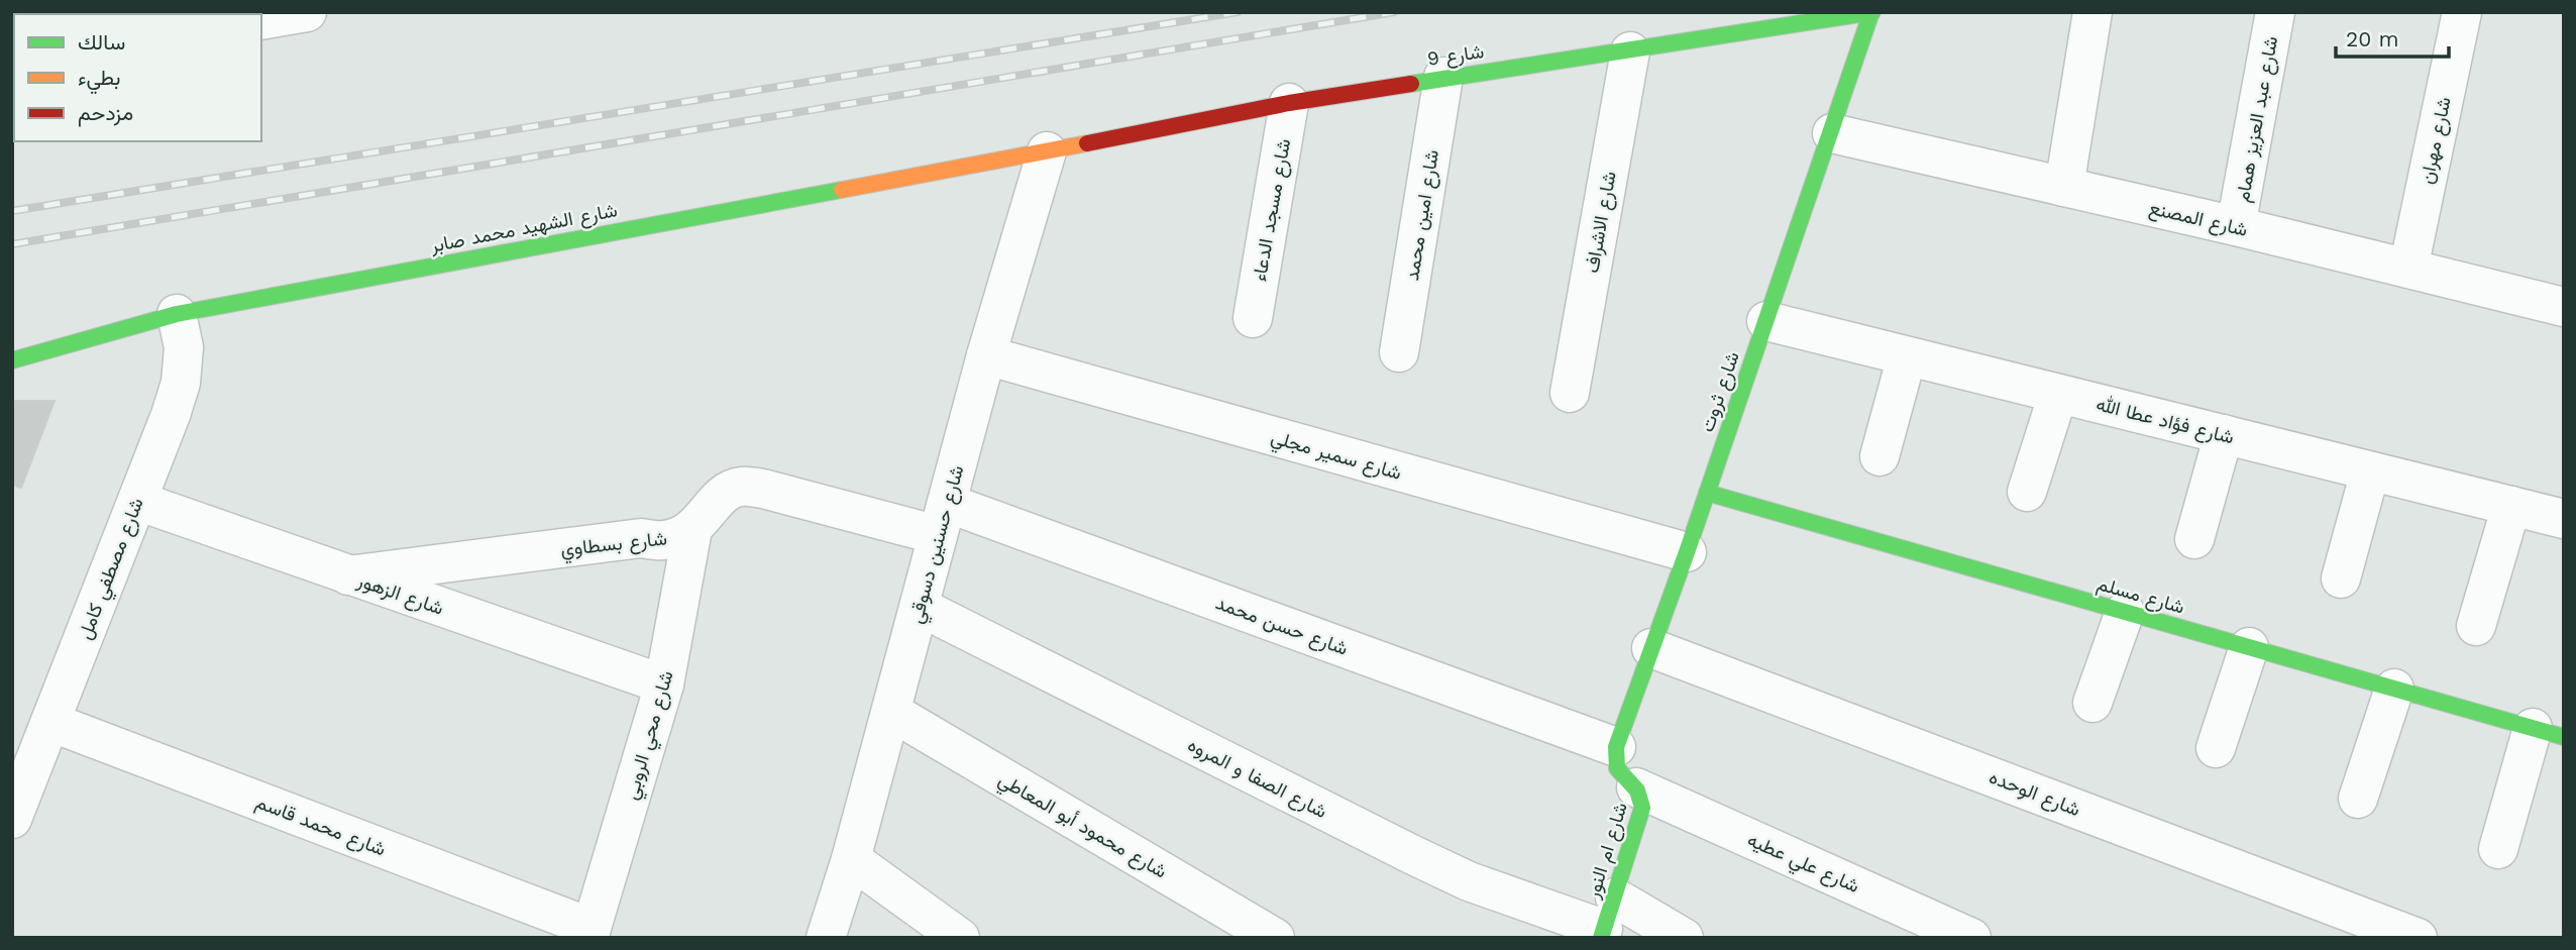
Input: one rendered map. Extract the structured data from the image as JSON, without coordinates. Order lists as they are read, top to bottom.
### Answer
{
  "streets": {
    "street": [
      "شارع 9",
      "شارع عبد العزيز همام",
      "شارع مهران",
      "شارع مسجد الدعاء",
      "شارع امين محمد",
      "شارع المصنع",
      "شارع الاشراف",
      "شارع الشهيد محمد صابر",
      "شارع ثروت",
      "شارع فؤاد عطا الله",
      "شارع سمير مجلي",
      "شارع بسطاوي",
      "شارع حسنين دسوقي",
      "شارع مصطفي كامل",
      "شارع الزهور",
      "شارع مسلم",
      "شارع حسن محمد",
      "شارع محي الروبي",
      "شارع الصفا و المروه",
      "شارع الوحده",
      "شارع محمد قاسم",
      "شارع محمود أبو المعاطي",
      "شارع ام النور",
      "شارع علي عطيه"
    ]
  },
  "crossings": [
    ["شارع 9", "شارع مسجد الدعاء"],
    ["شارع 9", "شارع امين محمد"],
    ["شارع 9", "شارع الاشراف"],
    ["شارع 9", "شارع الشهيد محمد صابر"],
    ["شارع 9", "شارع ثروت"],
    ["شارع 9", "شارع حسنين دسوقي"],
    ["شارع عبد العزيز همام", "شارع المصنع"],
    ["شارع مهران", "شارع المصنع"],
    ["شارع المصنع", "شارع ثروت"],
    ["شارع الشهيد محمد صابر", "شارع حسنين دسوقي"],
    ["شارع الشهيد محمد صابر", "شارع مصطفي كامل"],
    ["شارع ثروت", "شارع فؤاد عطا الله"],
    ["شارع ثروت", "شارع سمير مجلي"],
    ["شارع ثروت", "شارع مسلم"],
    ["شارع ثروت", "شارع حسن محمد"],
    ["شارع ثروت", "شارع الوحده"],
    ["شارع ثروت", "شارع ام النور"],
    ["شارع ثروت", "شارع علي عطيه"],
    ["شارع سمير مجلي", "شارع حسنين دسوقي"],
    ["شارع بسطاوي", "شارع حسنين دسوقي"],
    ["شارع بسطاوي", "شارع الزهور"],
    ["شارع بسطاوي", "شارع حسن محمد"],
    ["شارع بسطاوي", "شارع محي الروبي"],
    ["شارع حسنين دسوقي", "شارع حسن محمد"],
    ["شارع حسنين دسوقي", "شارع الصفا و المروه"],
    ["شارع حسنين دسوقي", "شارع محمود أبو المعاطي"],
    ["شارع مصطفي كامل", "شارع الزهور"],
    ["شارع مصطفي كامل", "شارع محمد قاسم"],
    ["شارع الزهور", "شارع محي الروبي"],
    ["شارع حسن محمد", "شارع ام النور"],
    ["شارع حسن محمد", "شارع علي عطيه"],
    ["شارع محي الروبي", "شارع محمد قاسم"],
    ["شارع الصفا و المروه", "شارع ام النور"],
    ["شارع ام النور", "شارع علي عطيه"]
  ],
  "legend": ["سالك", "بطيء", "مزدحم"],
  "scale_bar": "20 m"
}
